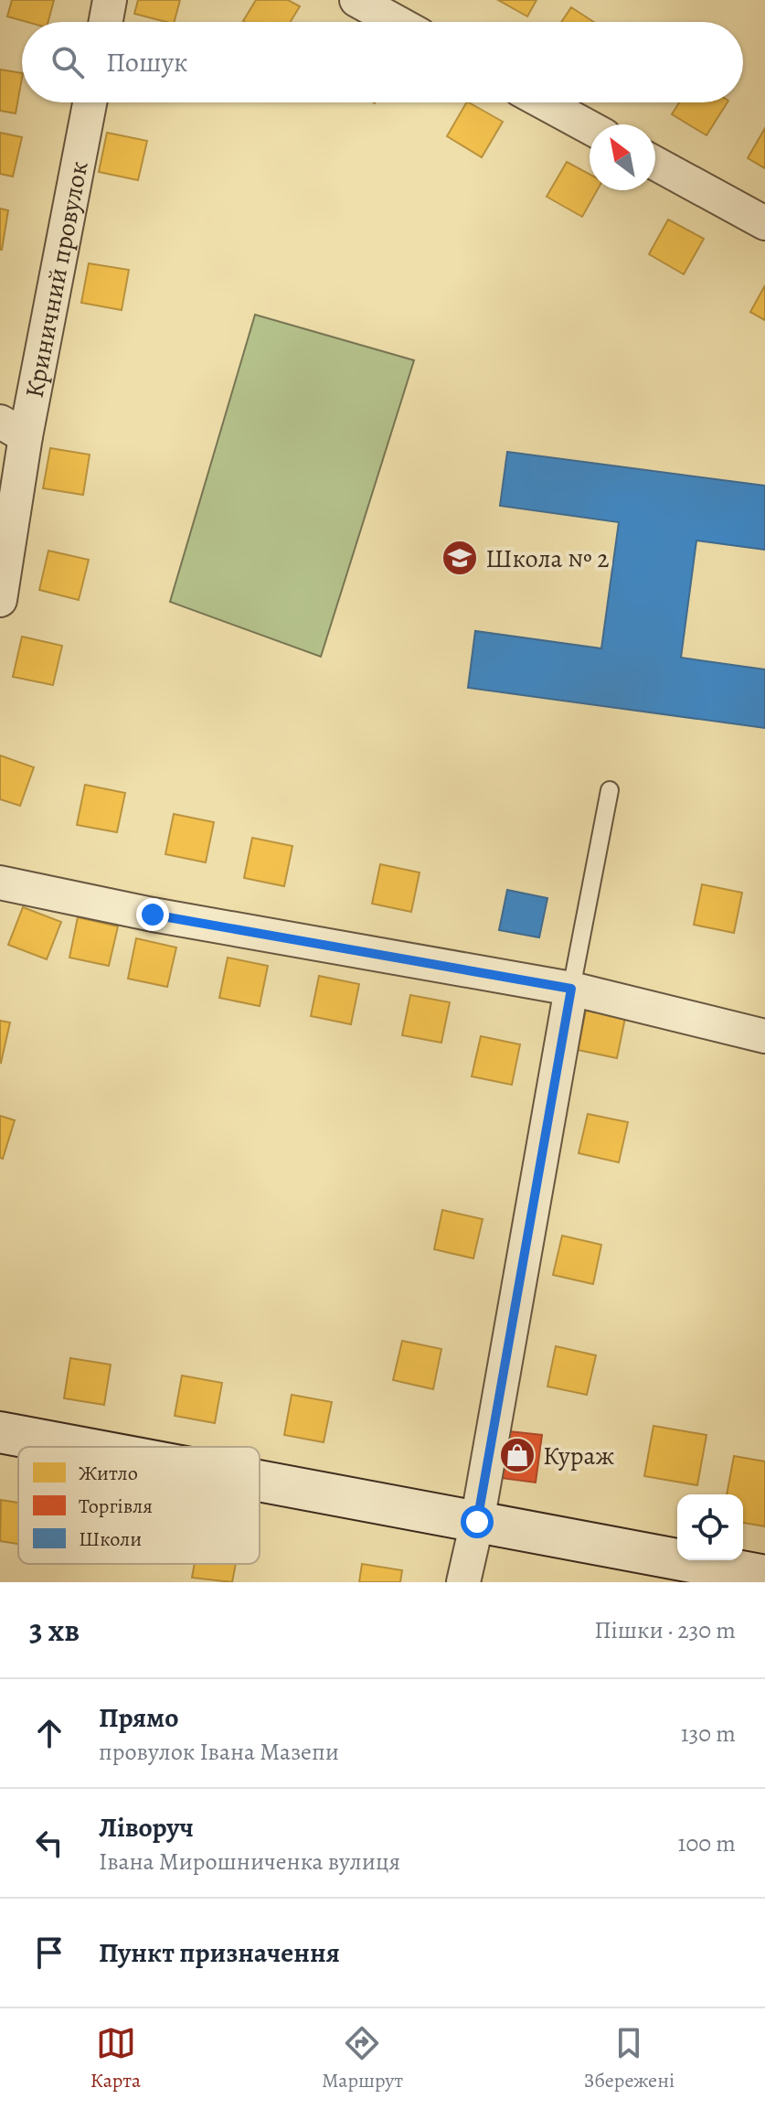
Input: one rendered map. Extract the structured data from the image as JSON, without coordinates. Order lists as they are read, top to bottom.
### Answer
{
  "streets": {
    "street": ["Криничний провулок"]
  },
  "places": {
    "school or university": ["Школа № 2"],
    "shop": ["Кураж"]
  },
  "legend": ["Житло", "Торгівля", "Школи"],
  "north": "top left",
  "page": {
    "search": "Пошук",
    "heading": ["3 хв", "Пішки · 230 m"],
    "list": [
      ["Прямо", "провулок Івана Мазепи", "130 m"],
      ["Ліворуч", "Івана Мирошниченка вулиця", "100 m"],
      "Пункт призначення"
    ],
    "nav": ["Карта", "Маршрут", "Збережені"]
  }
}
